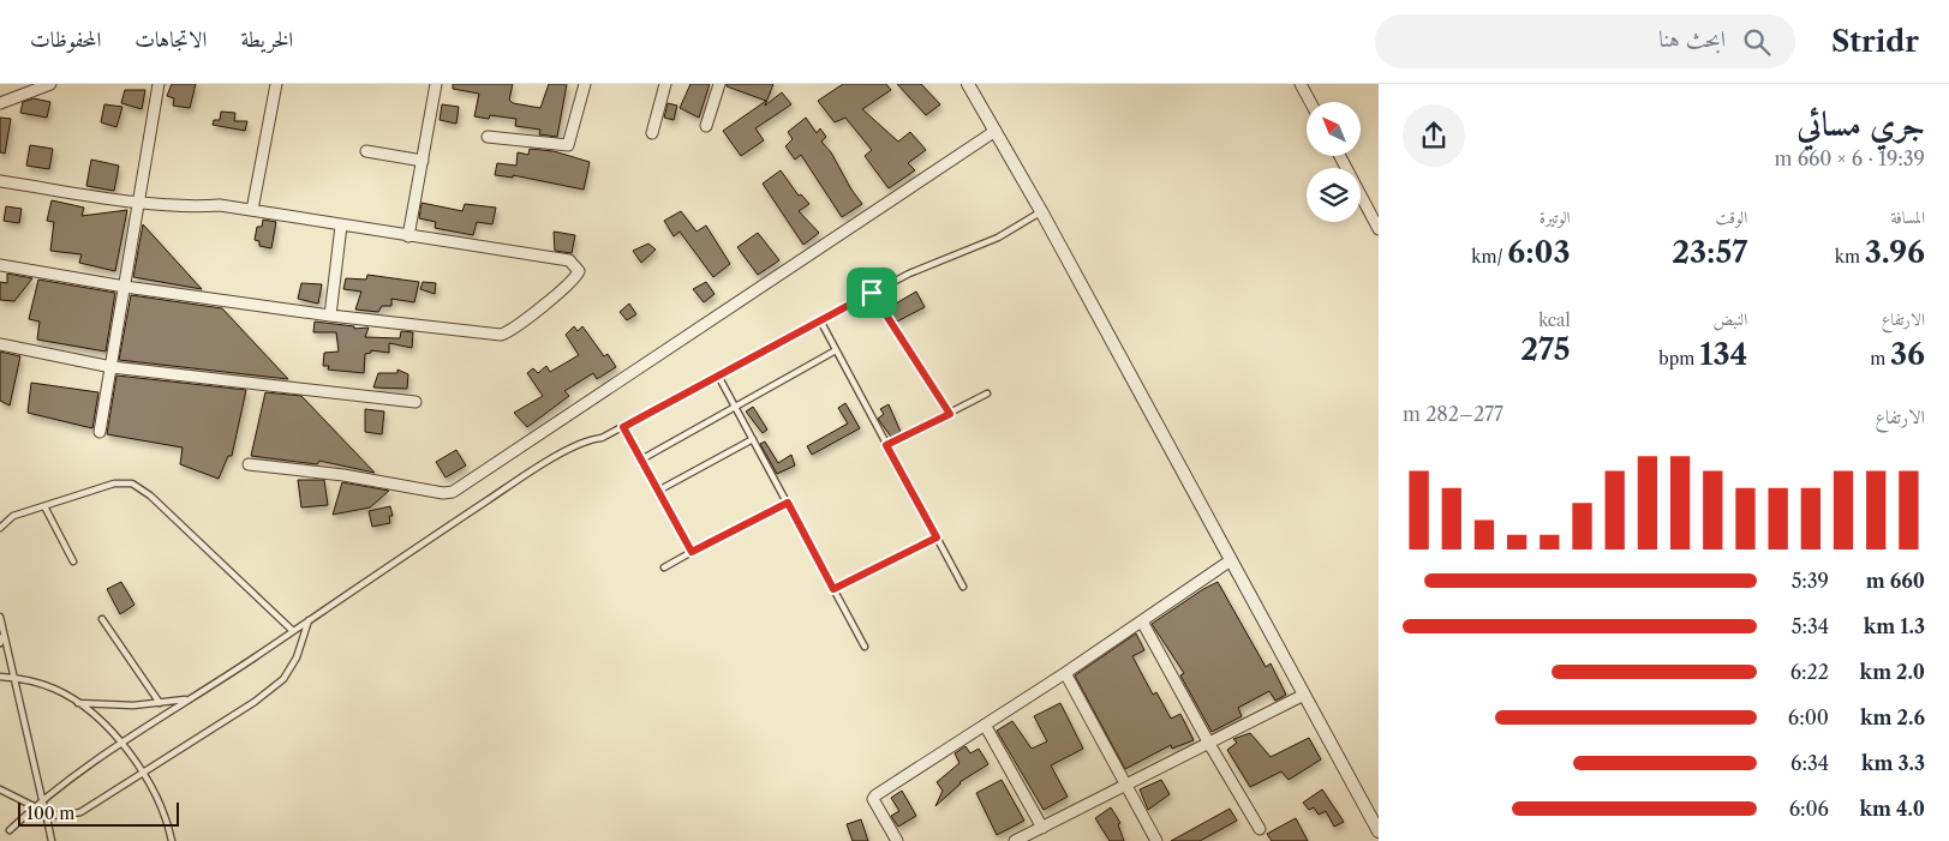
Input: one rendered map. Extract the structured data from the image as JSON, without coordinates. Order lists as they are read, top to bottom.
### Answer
{
  "scale_bar": "100 m",
  "north": "top left",
  "page": {
    "header": "Stridr",
    "search": "ابحث هنا",
    "nav": ["الخريطة", "الاتجاهات", "المحفوظات"],
    "heading": ["جري مسائي", "19:39 · 6 × 660 m"],
    "stats": [
      ["المسافة", "3.96 km"],
      ["الوقت", "23:57"],
      ["الوتيرة", "6:03 /km"],
      ["الارتفاع", "36 m"],
      ["النبض", "134 bpm"],
      ["kcal", "275"]
    ],
    "chart": ["الارتفاع", "277–282 m"],
    "list": [
      {
        "name": "660 m",
        "note": "5:39"
      },
      {
        "name": "1.3 km",
        "note": "5:34"
      },
      {
        "name": "2.0 km",
        "note": "6:22"
      },
      {
        "name": "2.6 km",
        "note": "6:00"
      },
      {
        "name": "3.3 km",
        "note": "6:34"
      },
      {
        "name": "4.0 km",
        "note": "6:06"
      }
    ],
    "scale": "100 m"
  }
}
